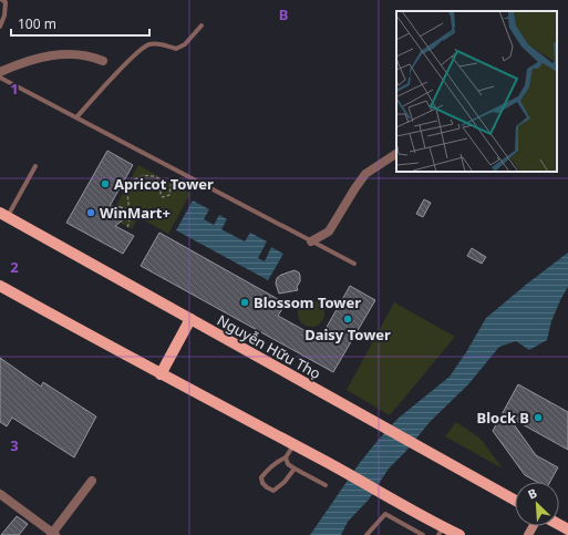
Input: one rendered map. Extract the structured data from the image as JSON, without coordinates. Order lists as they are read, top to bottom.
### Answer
{
  "streets": {
    "main road": ["Nguyễn Hữu Thọ"]
  },
  "places": [
    "Apricot Tower",
    "WinMart+",
    "Blossom Tower",
    "Daisy Tower",
    "Block B"
  ],
  "scale_bar": "100 m",
  "north": "top left",
  "grid": {
    "columns": ["B"],
    "rows": ["1", "2", "3"]
  }
}
